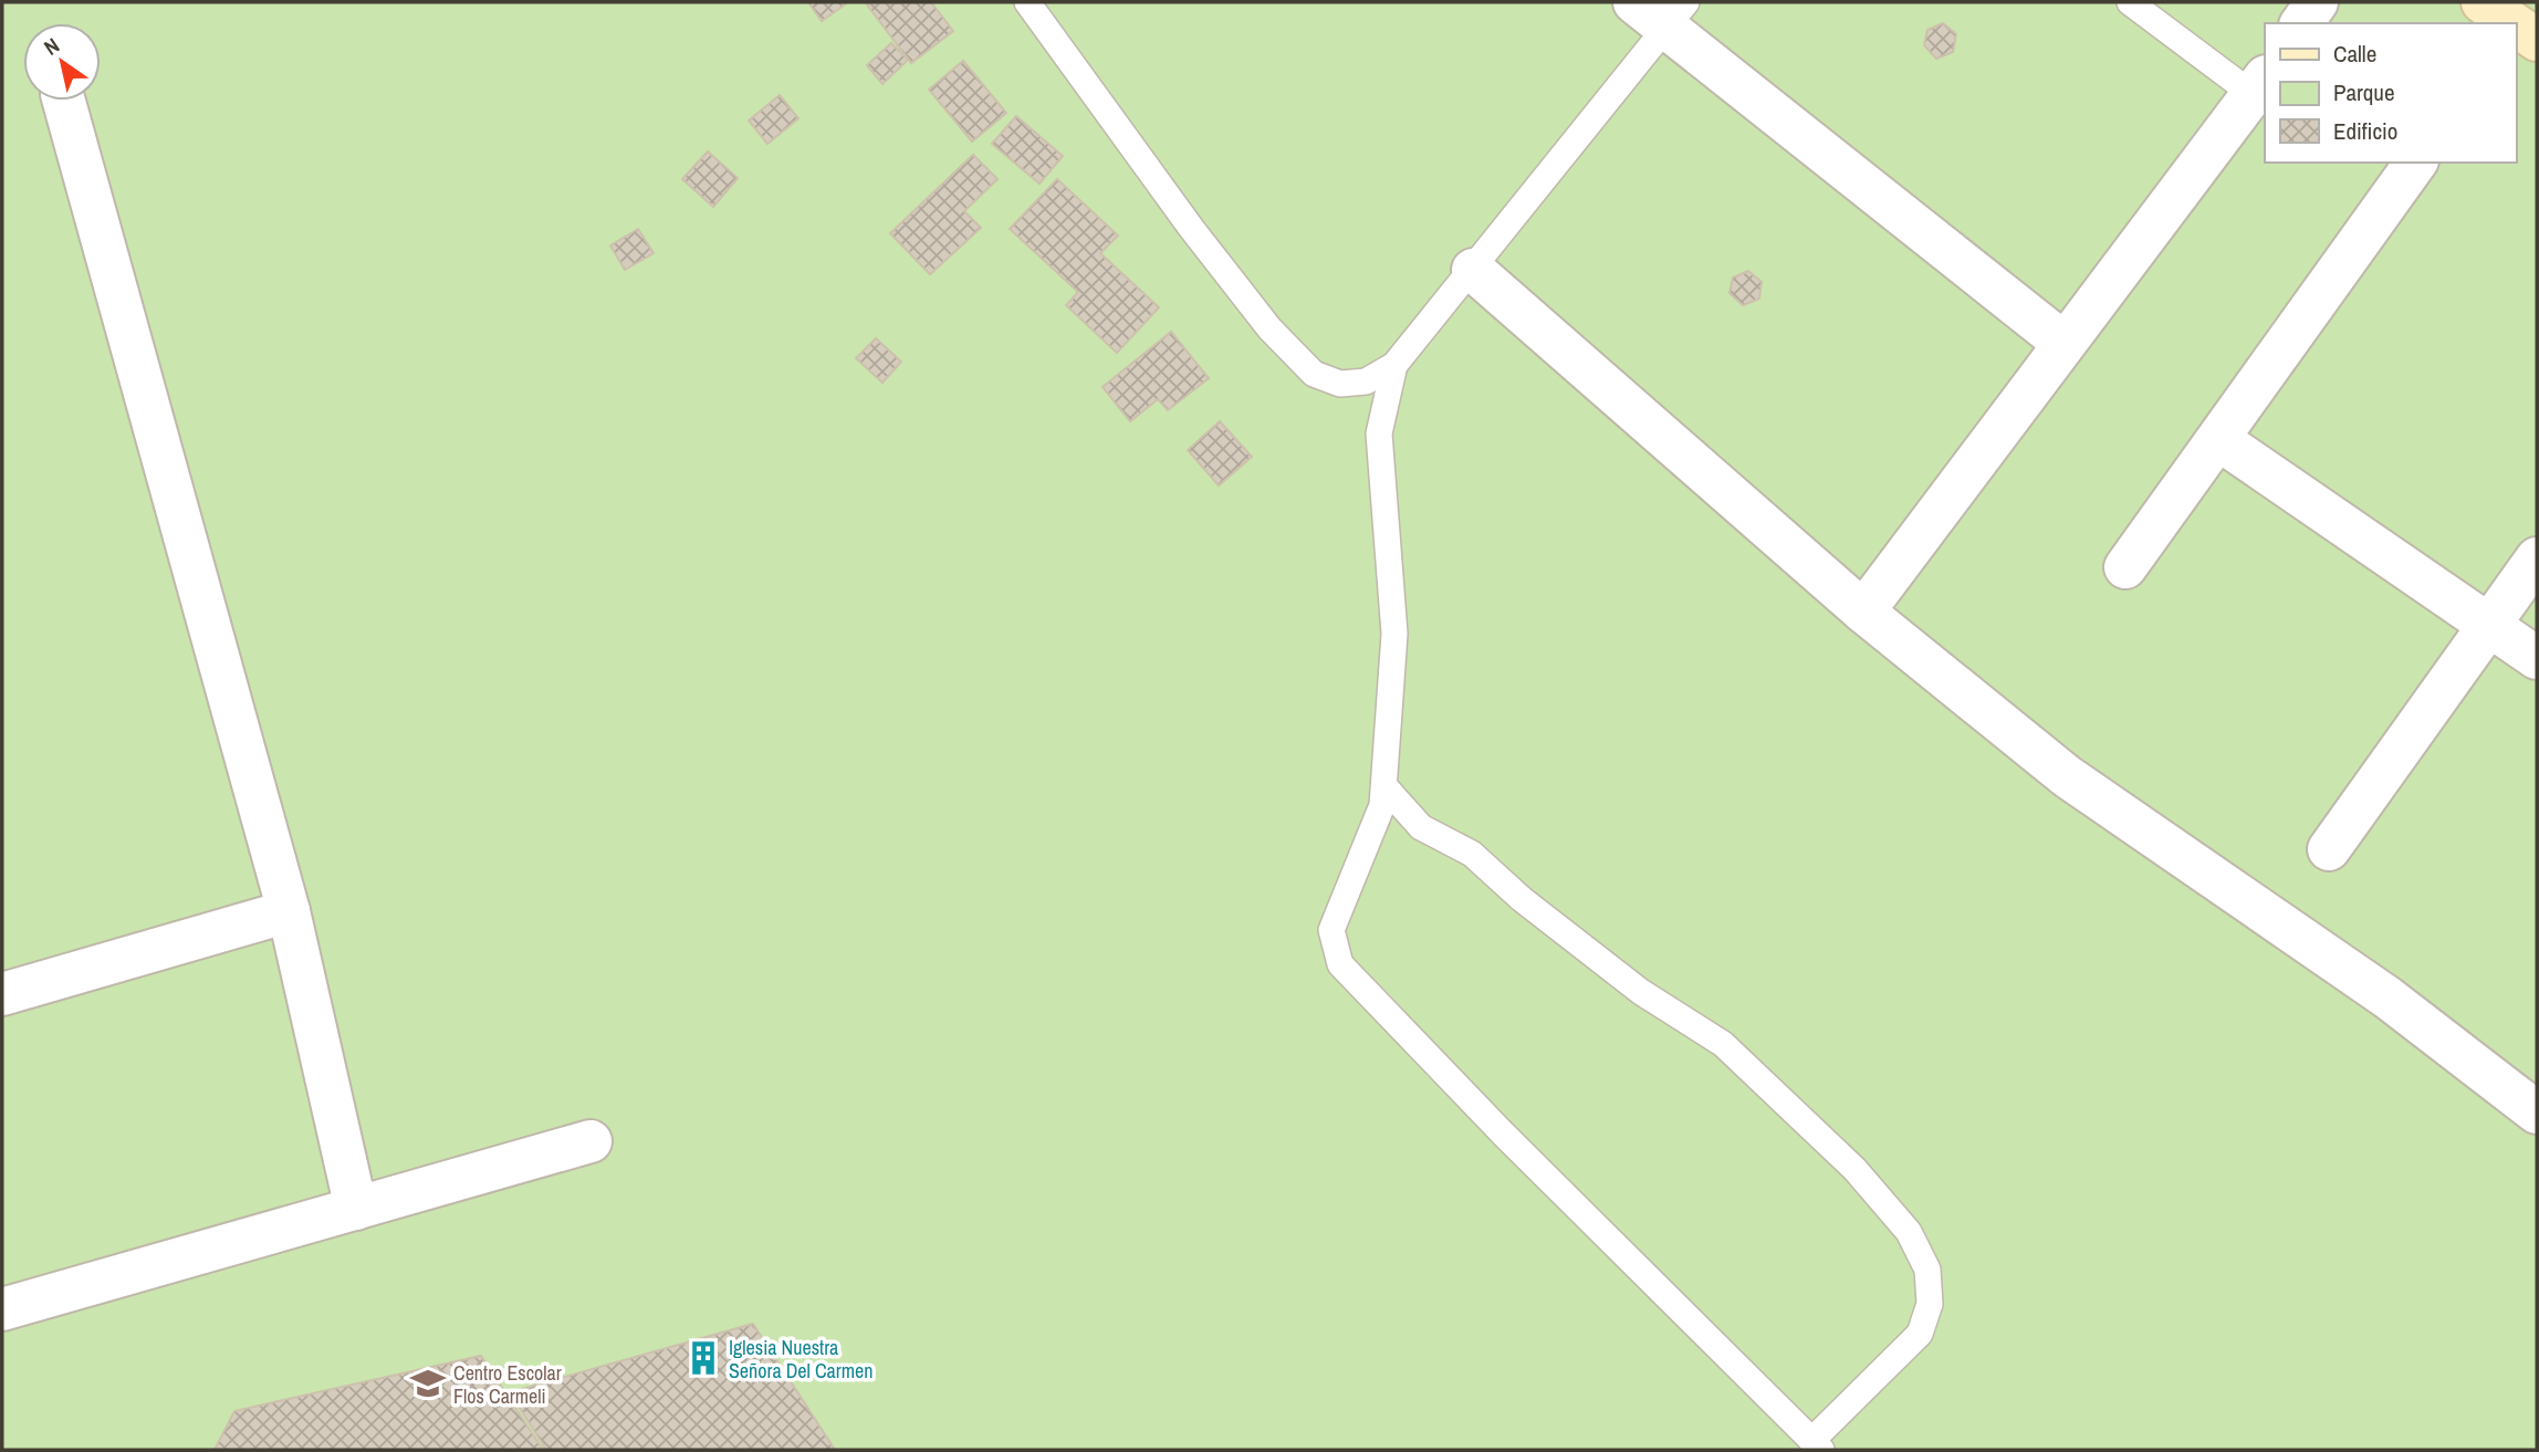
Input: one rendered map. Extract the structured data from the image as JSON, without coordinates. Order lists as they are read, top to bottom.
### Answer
{
  "places": {
    "building": ["Iglesia Nuestra Señora Del Carmen"],
    "school or university": ["Centro Escolar Flos Carmeli"]
  },
  "legend": ["Calle", "Parque", "Edificio"],
  "north": "top left"
}
